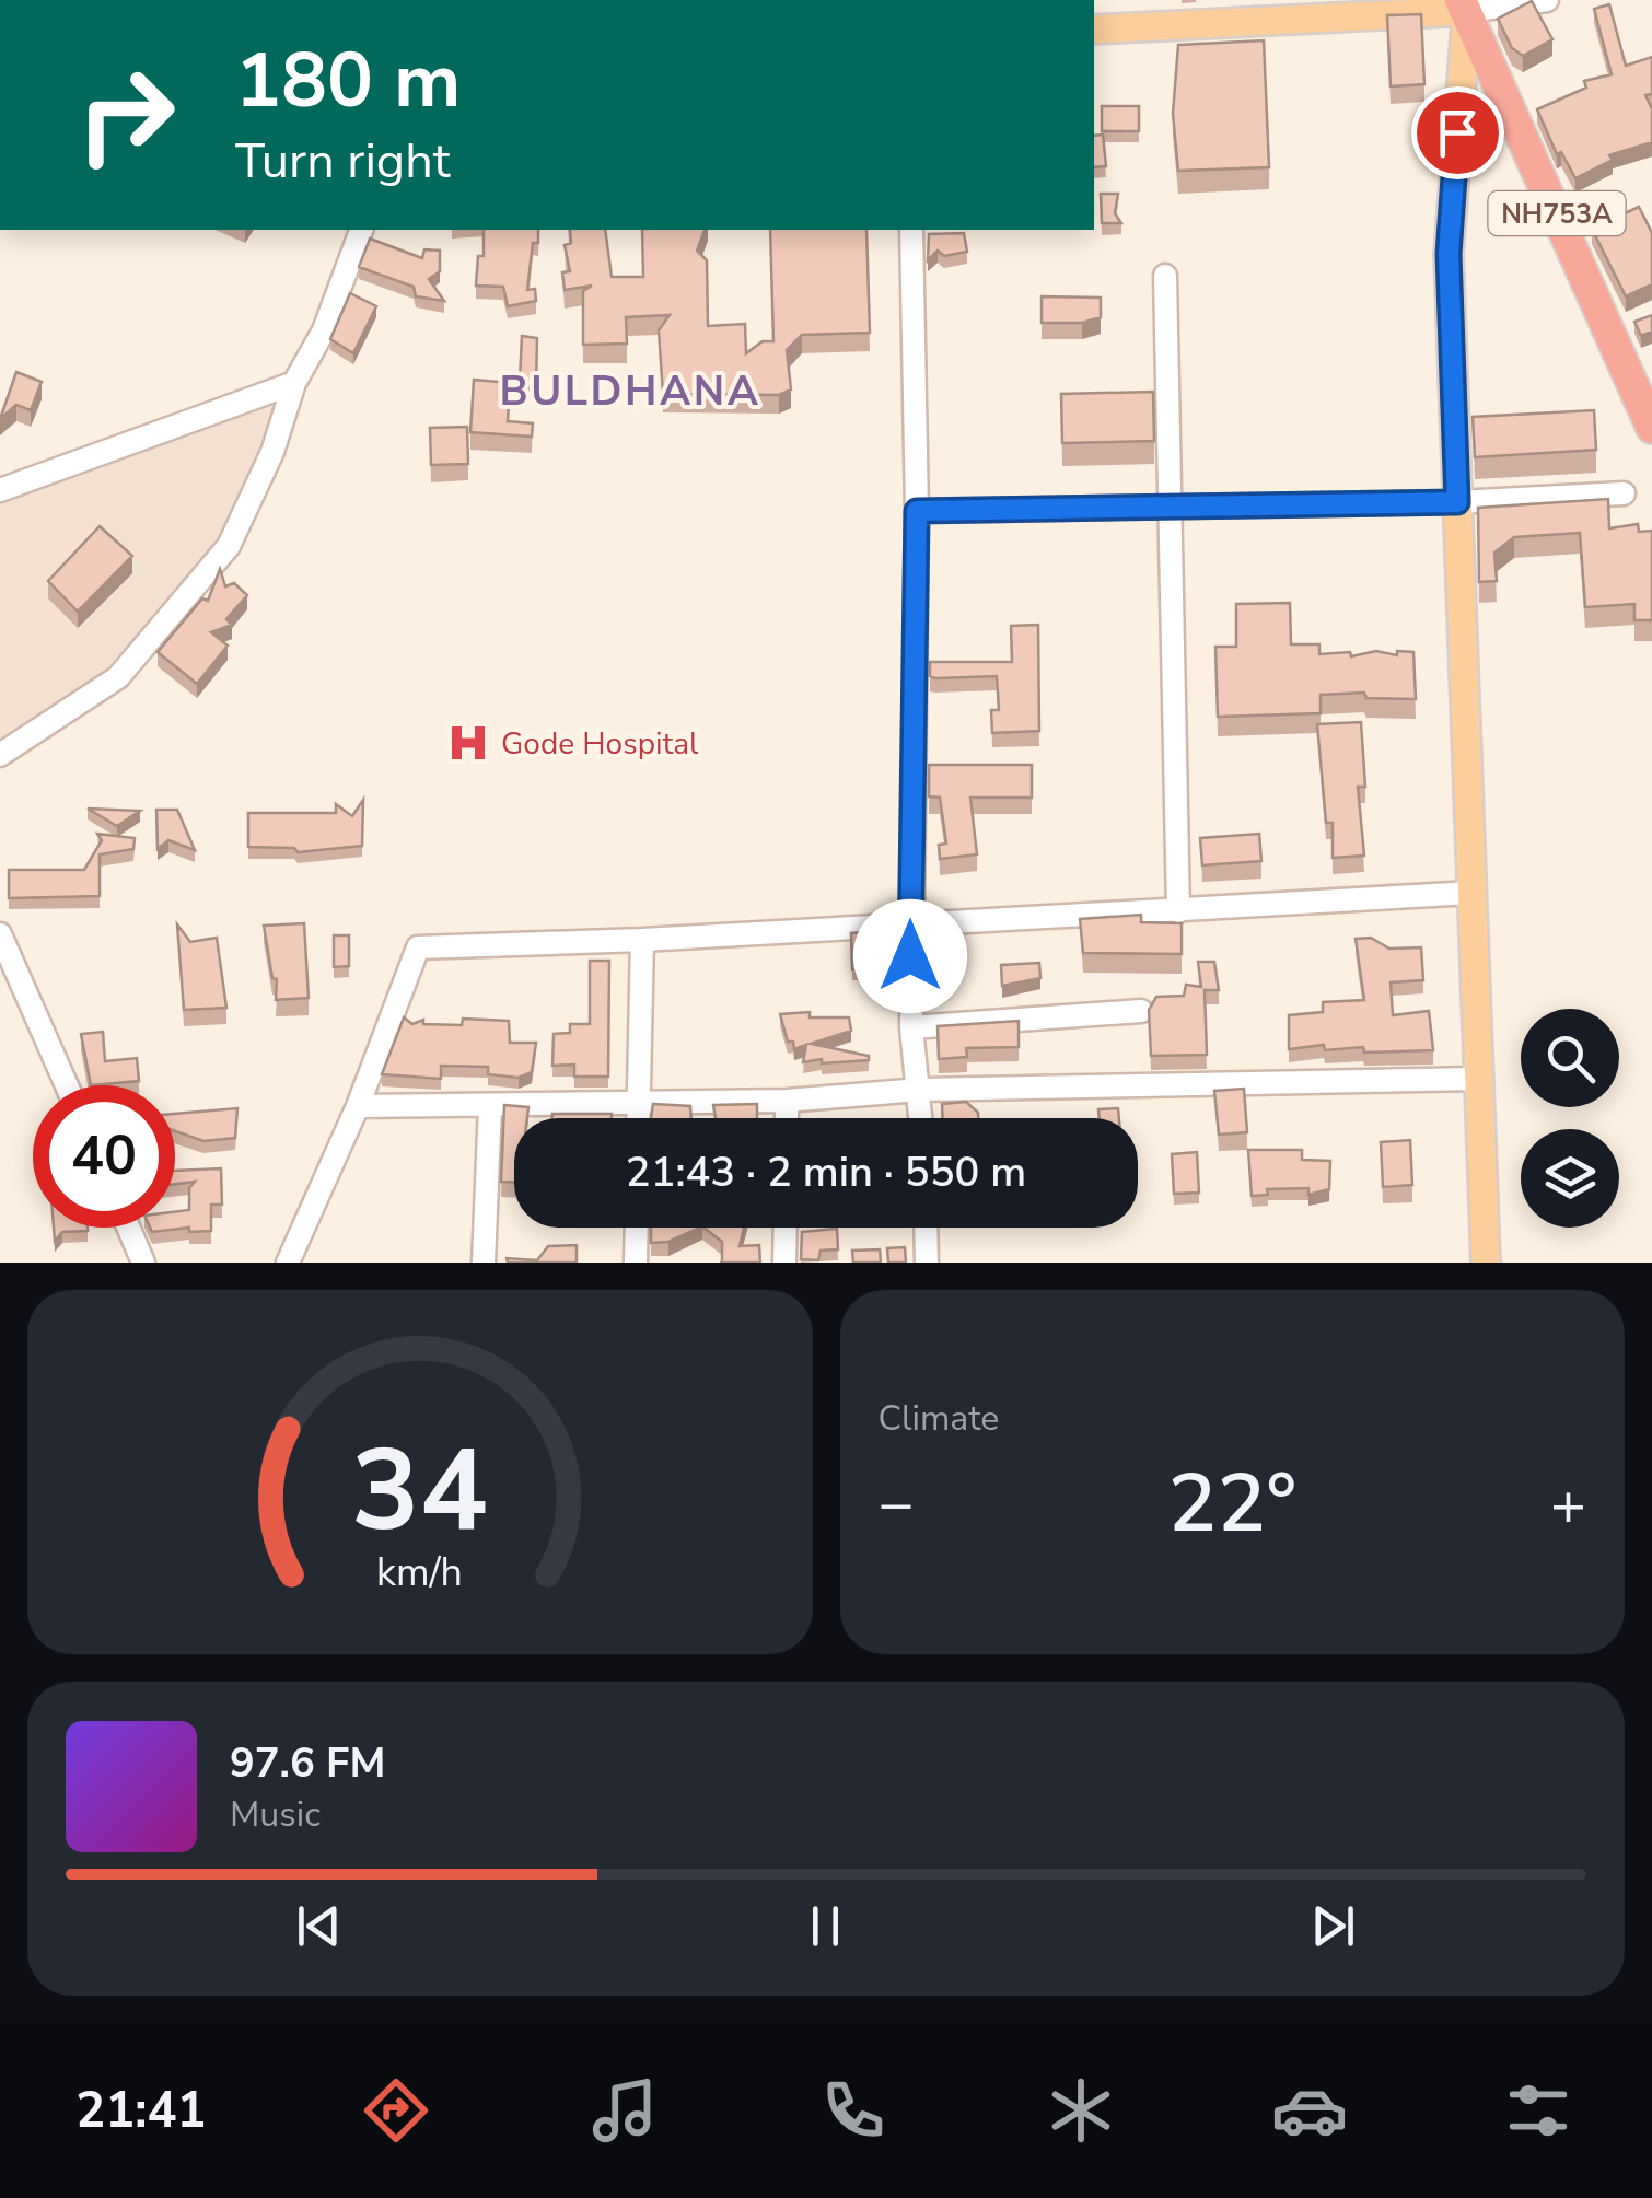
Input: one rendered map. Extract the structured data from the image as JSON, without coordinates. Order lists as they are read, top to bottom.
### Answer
{
  "streets": {
    "highway": ["NH753A"]
  },
  "districts": ["BULDHANA"],
  "places": {
    "hospital": ["Gode Hospital"]
  },
  "page": {
    "turn": ["180 m", "Turn right"],
    "limit": "40",
    "trip": "21:43 · 2 min · 550 m",
    "tile": "Climate",
    "heat": ["−", "22°", "+"],
    "song": ["97.6 FM", "Music"],
    "tabs": "21:41",
    "gauge": ["34", "km/h"]
  }
}
